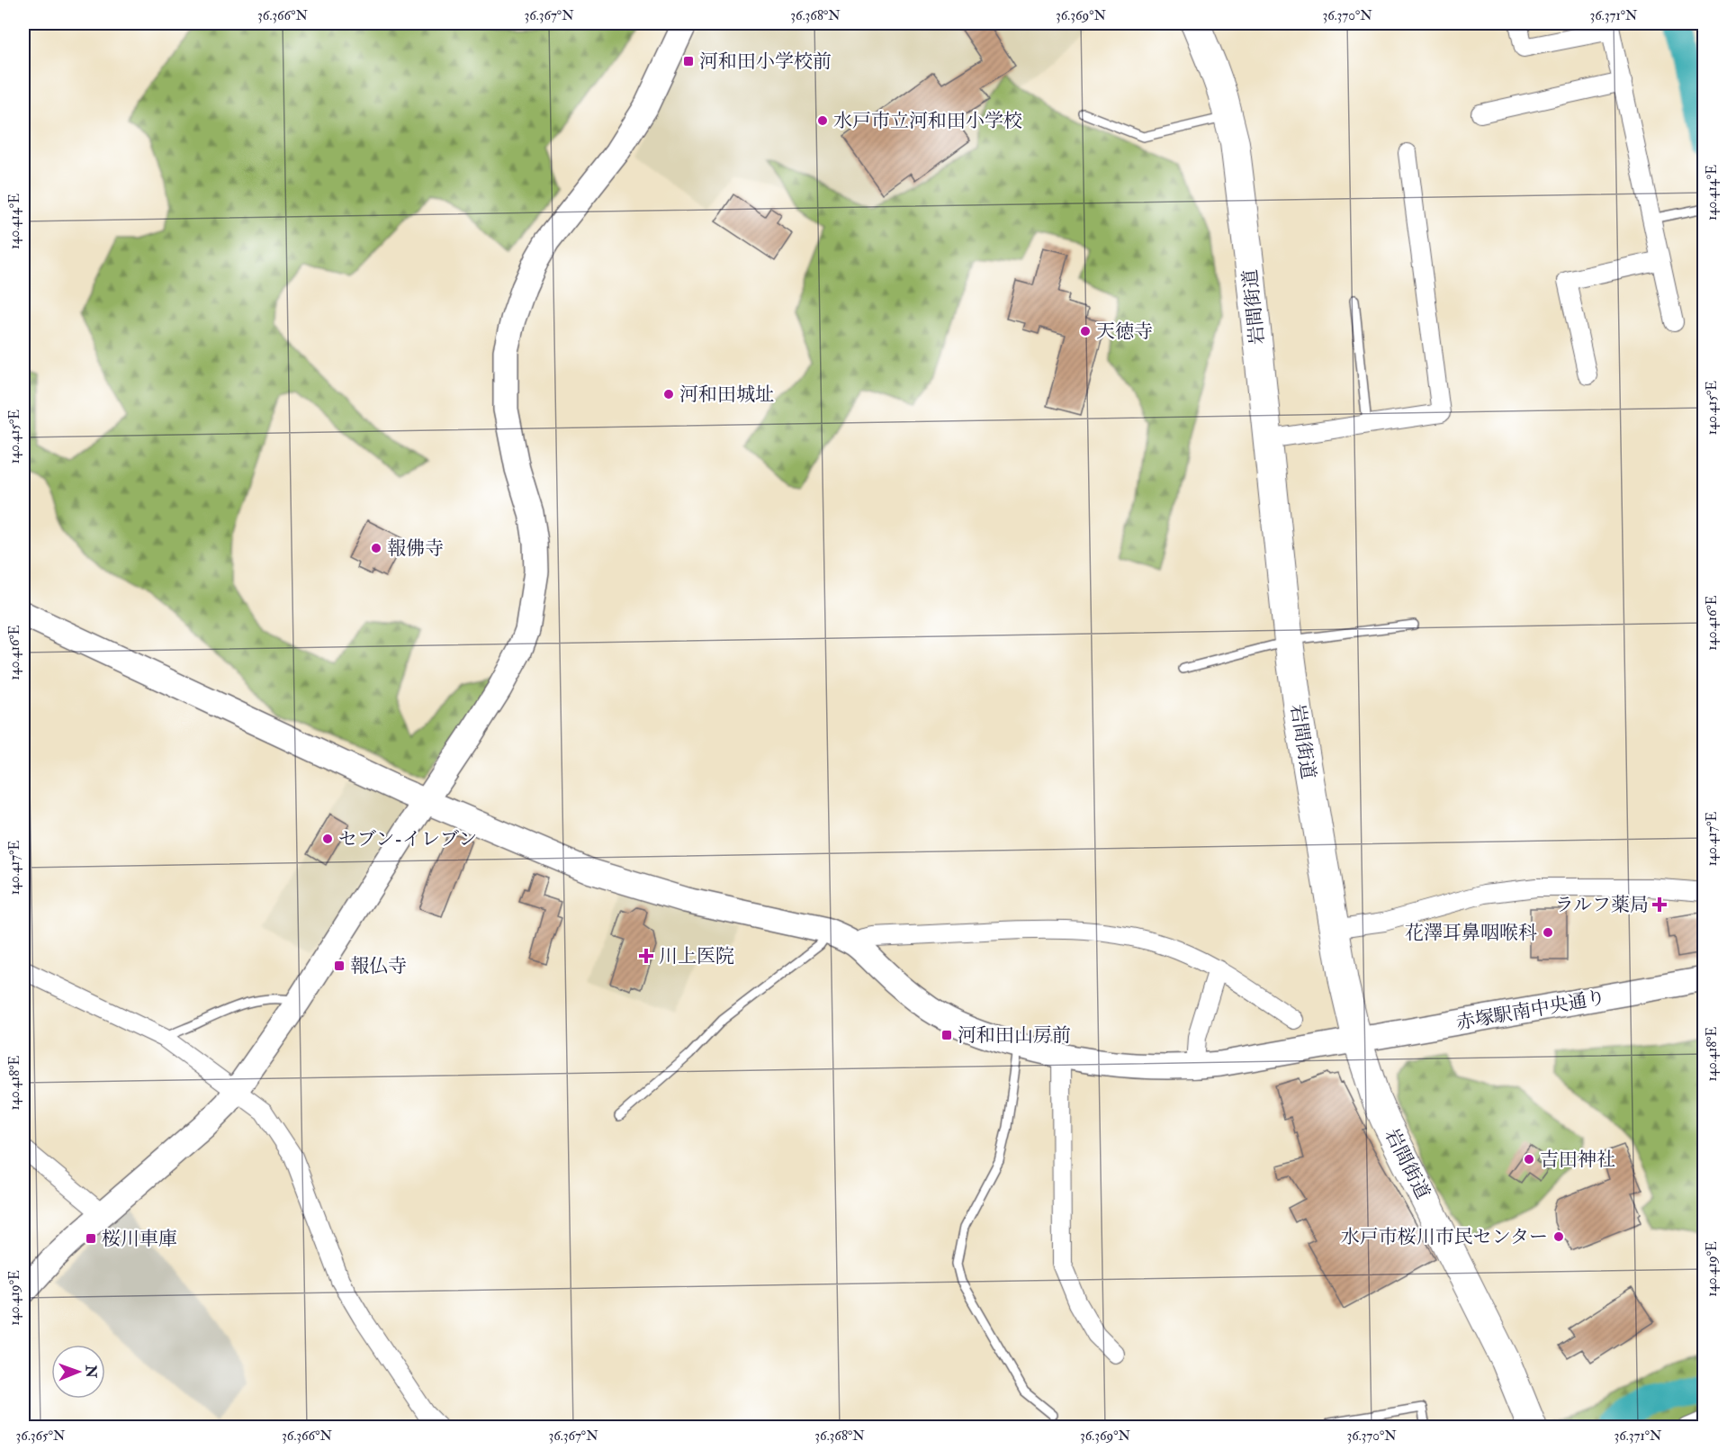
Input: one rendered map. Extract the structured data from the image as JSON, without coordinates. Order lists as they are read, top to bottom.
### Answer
{
  "streets": {
    "main road": ["岩間街道"],
    "street": ["赤塚駅南中央通り"]
  },
  "crossings": [
    ["岩間街道", "赤塚駅南中央通り"]
  ],
  "places": {
    "transit": [
      "河和田小学校前",
      "報仏寺",
      "河和田山房前",
      "桜川車庫"
    ],
    "other": [
      "水戸市立河和田小学校",
      "天徳寺",
      "河和田城址",
      "報佛寺",
      "セブン-イレブン",
      "花澤耳鼻咽喉科",
      "吉田神社",
      "水戸市桜川市民センター"
    ],
    "health": ["ラルフ薬局", "川上医院"]
  },
  "north": "right",
  "coordinates": [
    "36.366°N",
    "36.367°N",
    "36.368°N",
    "36.369°N",
    "36.370°N",
    "36.371°N",
    "140.414°E",
    "140.415°E",
    "140.416°E",
    "140.417°E",
    "140.418°E",
    "140.419°E",
    "36.365°N"
  ]
}
